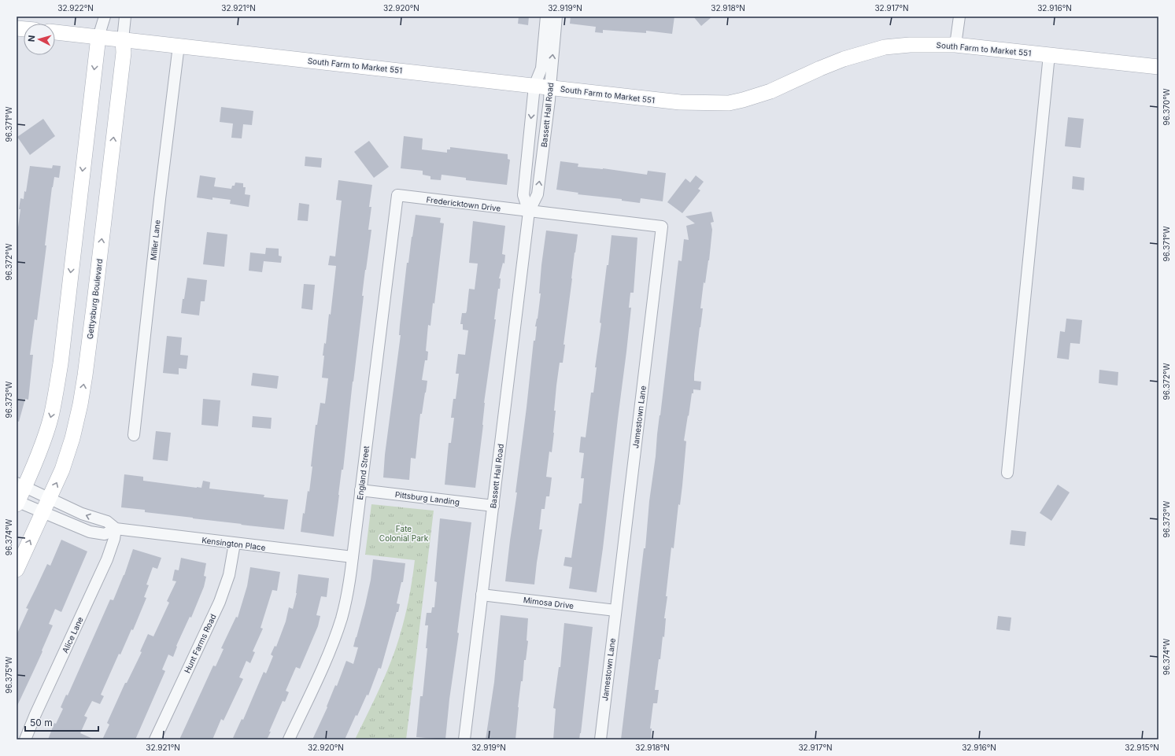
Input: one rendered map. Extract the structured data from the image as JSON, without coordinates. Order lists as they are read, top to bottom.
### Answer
{
  "streets": {
    "main road": ["South Farm to Market 551", "Gettysburg Boulevard"],
    "street": [
      "Bassett Hall Road",
      "Fredericktown Drive",
      "Miller Lane",
      "Jamestown Lane",
      "England Street",
      "Pittsburg Landing",
      "Kensington Place",
      "Mimosa Drive",
      "Alice Lane",
      "Hunt Farms Road"
    ]
  },
  "crossings": [
    ["South Farm to Market 551", "Bassett Hall Road"],
    ["South Farm to Market 551", "Miller Lane"],
    ["South Farm to Market 551", "Gettysburg Boulevard"],
    ["Bassett Hall Road", "Fredericktown Drive"],
    ["Bassett Hall Road", "Jamestown Lane"],
    ["Bassett Hall Road", "Pittsburg Landing"],
    ["Bassett Hall Road", "Mimosa Drive"],
    ["Fredericktown Drive", "Jamestown Lane"],
    ["Fredericktown Drive", "England Street"],
    ["Gettysburg Boulevard", "Kensington Place"],
    ["Jamestown Lane", "Mimosa Drive"],
    ["England Street", "Pittsburg Landing"],
    ["England Street", "Kensington Place"],
    ["Kensington Place", "Alice Lane"],
    ["Kensington Place", "Hunt Farms Road"]
  ],
  "one_way": ["Gettysburg Boulevard"],
  "parks": ["Fate Colonial Park"],
  "scale_bar": "50 m",
  "north": "left",
  "coordinates": [
    "32.922°N",
    "32.921°N",
    "32.920°N",
    "32.919°N",
    "32.918°N",
    "32.917°N",
    "32.916°N",
    "96.370°W",
    "96.371°W",
    "96.372°W",
    "96.373°W",
    "96.374°W",
    "96.375°W",
    "32.915°N"
  ]
}
